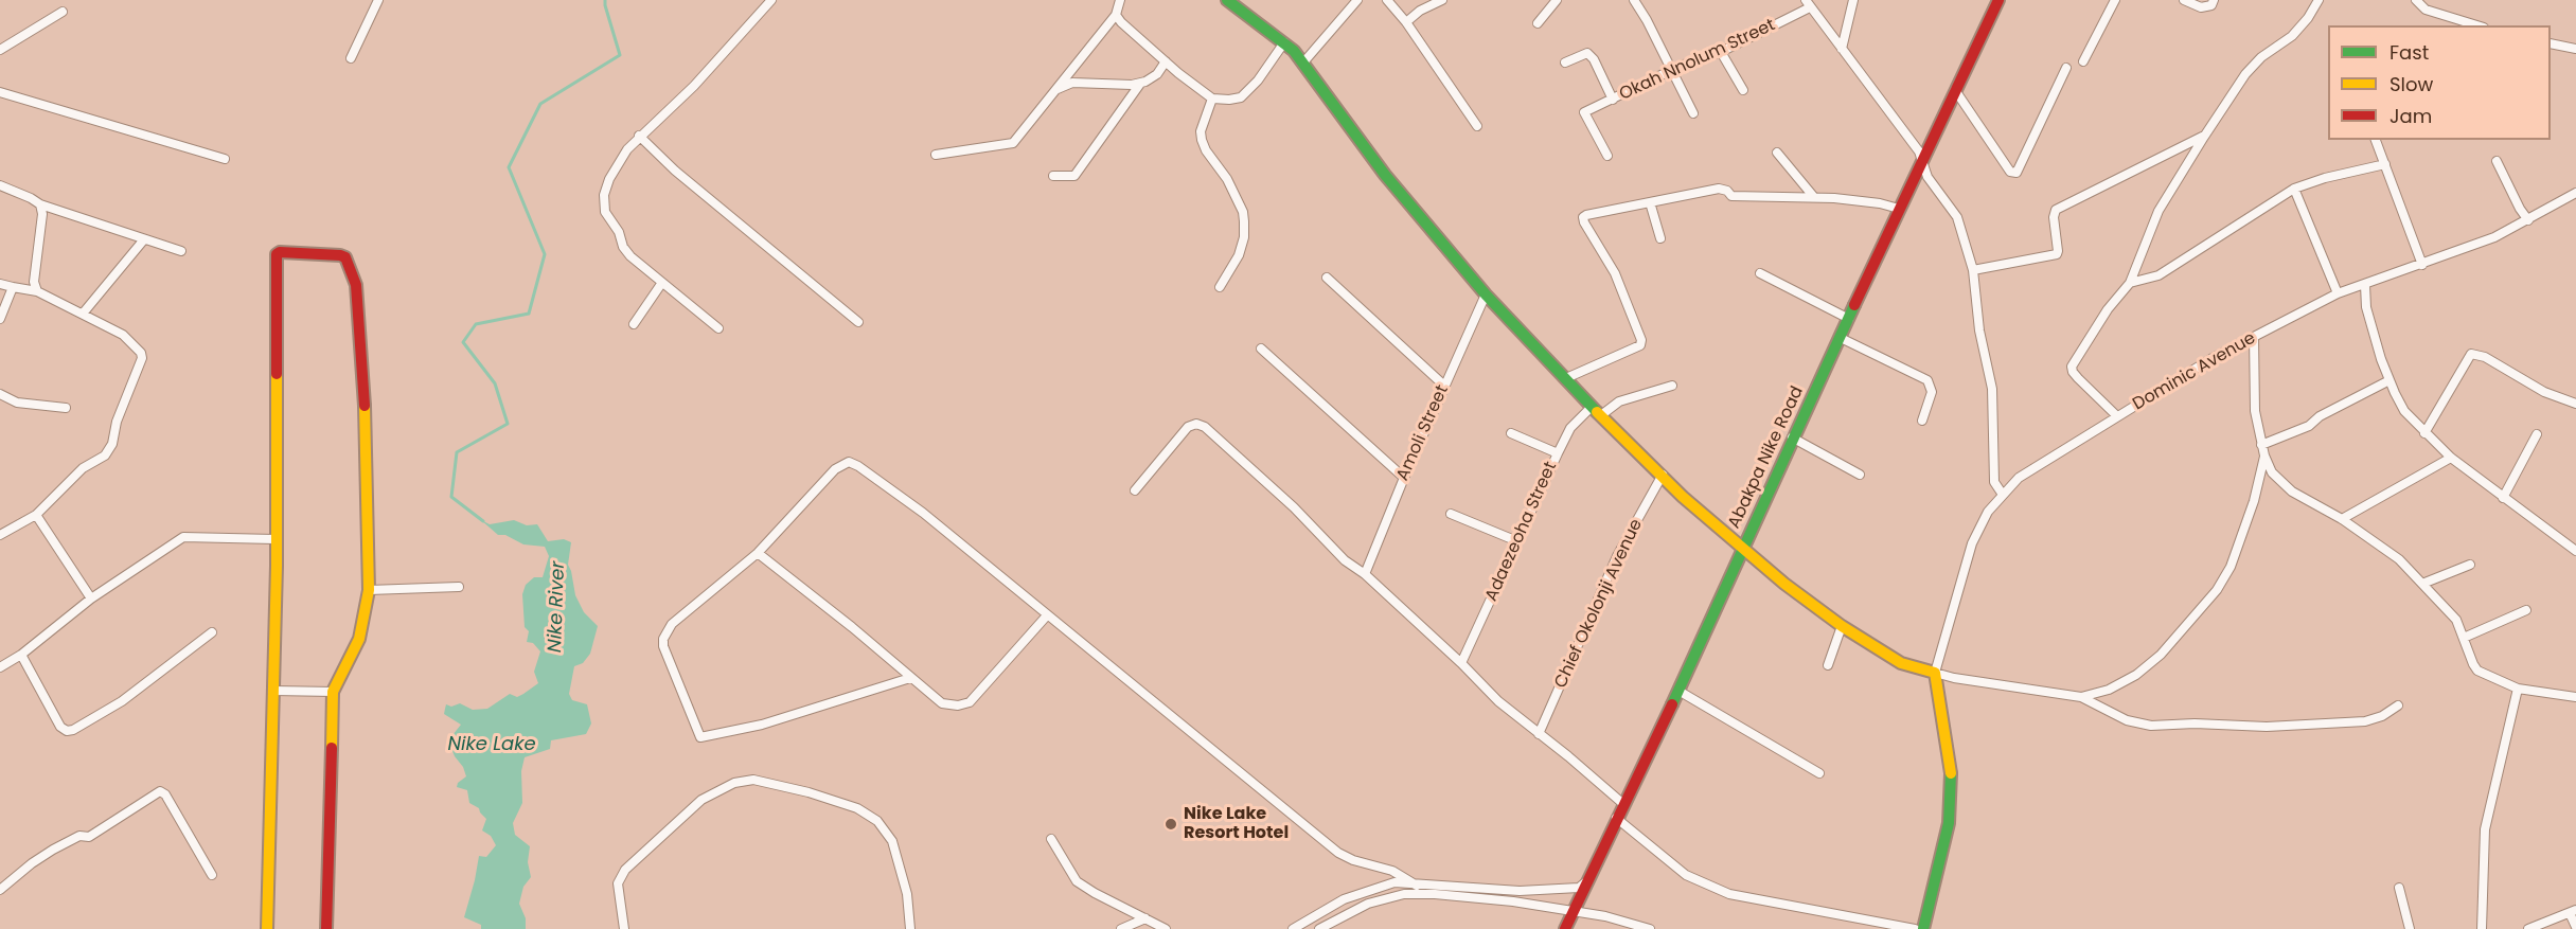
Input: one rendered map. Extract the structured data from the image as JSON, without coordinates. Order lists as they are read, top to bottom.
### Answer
{
  "streets": {
    "main road": ["Abakpa Nike Road"],
    "street": [
      "Okah Nnolum Street",
      "Dominic Avenue",
      "Amoli Street",
      "Adaezeoha Street",
      "Chief Okolonji Avenue"
    ]
  },
  "water": ["Nike River", "Nike Lake"],
  "places": ["Nike Lake Resort Hotel"],
  "legend": ["Fast", "Slow", "Jam"]
}
